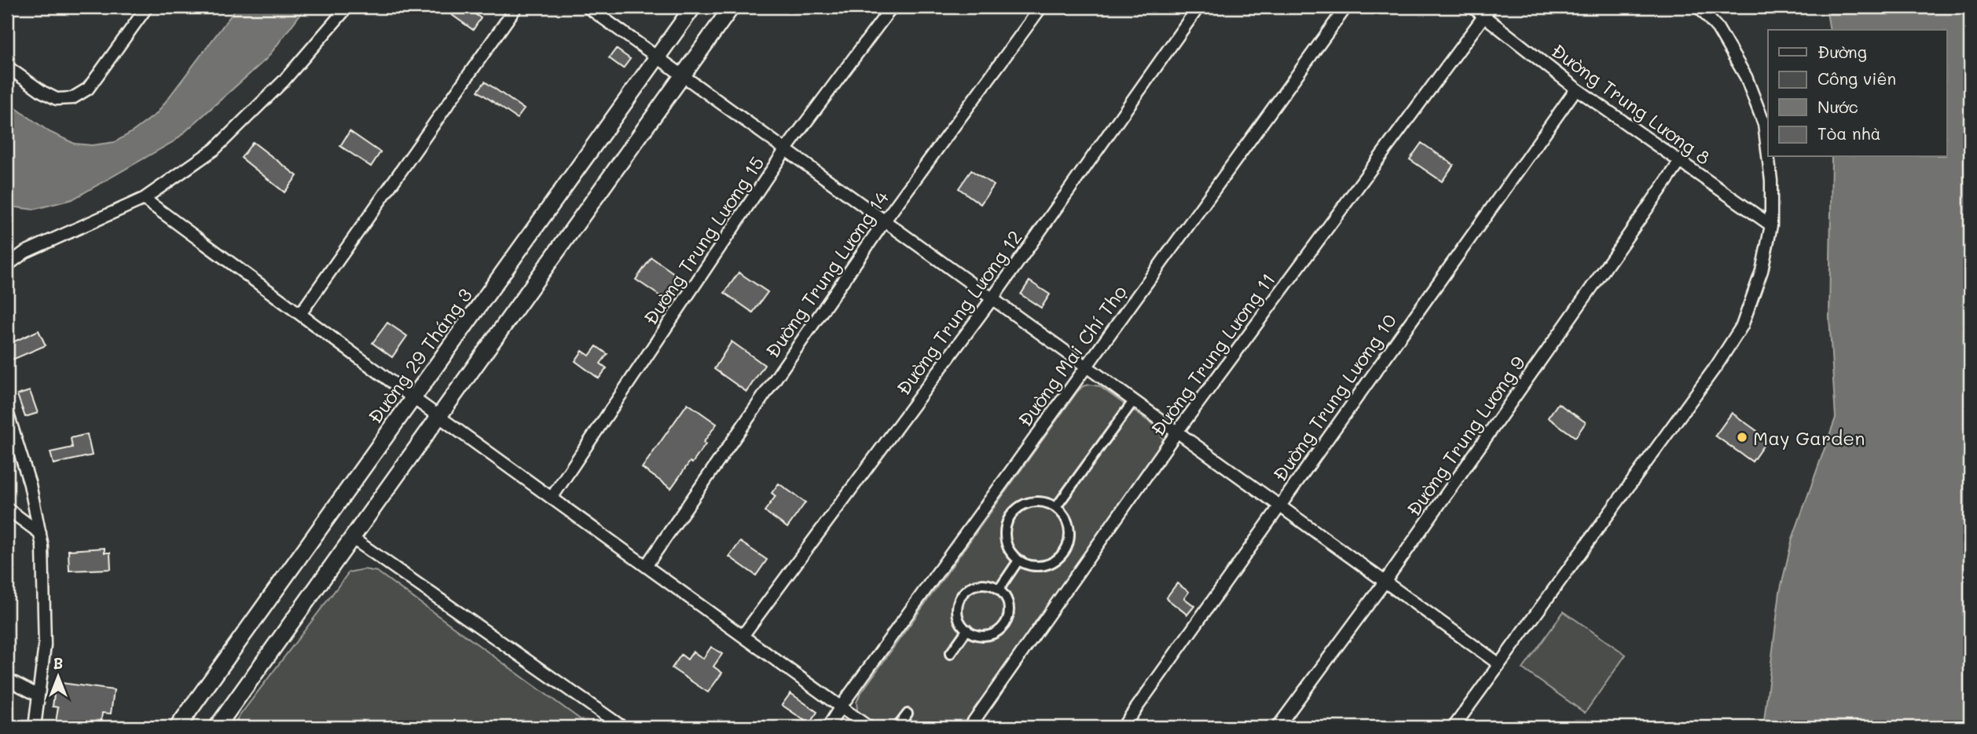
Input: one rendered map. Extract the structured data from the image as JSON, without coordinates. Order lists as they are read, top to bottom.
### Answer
{
  "streets": {
    "street": [
      "Đường Trung Lương 8",
      "Đường Trung Lương 15",
      "Đường Trung Lương 14",
      "Đường Trung Lương 12",
      "Đường Trung Lương 11",
      "Đường 29 Tháng 3",
      "Đường Mai Chí Thọ",
      "Đường Trung Lương 10",
      "Đường Trung Lương 9"
    ]
  },
  "crossings": [
    ["Đường Trung Lương 8", "Đường Trung Lương 11"],
    ["Đường Trung Lương 8", "Đường Trung Lương 10"],
    ["Đường Trung Lương 8", "Đường Trung Lương 9"]
  ],
  "places": ["May Garden"],
  "legend": [
    "Đường",
    "Công viên",
    "Nước",
    "Tòa nhà"
  ],
  "north": "top"
}
